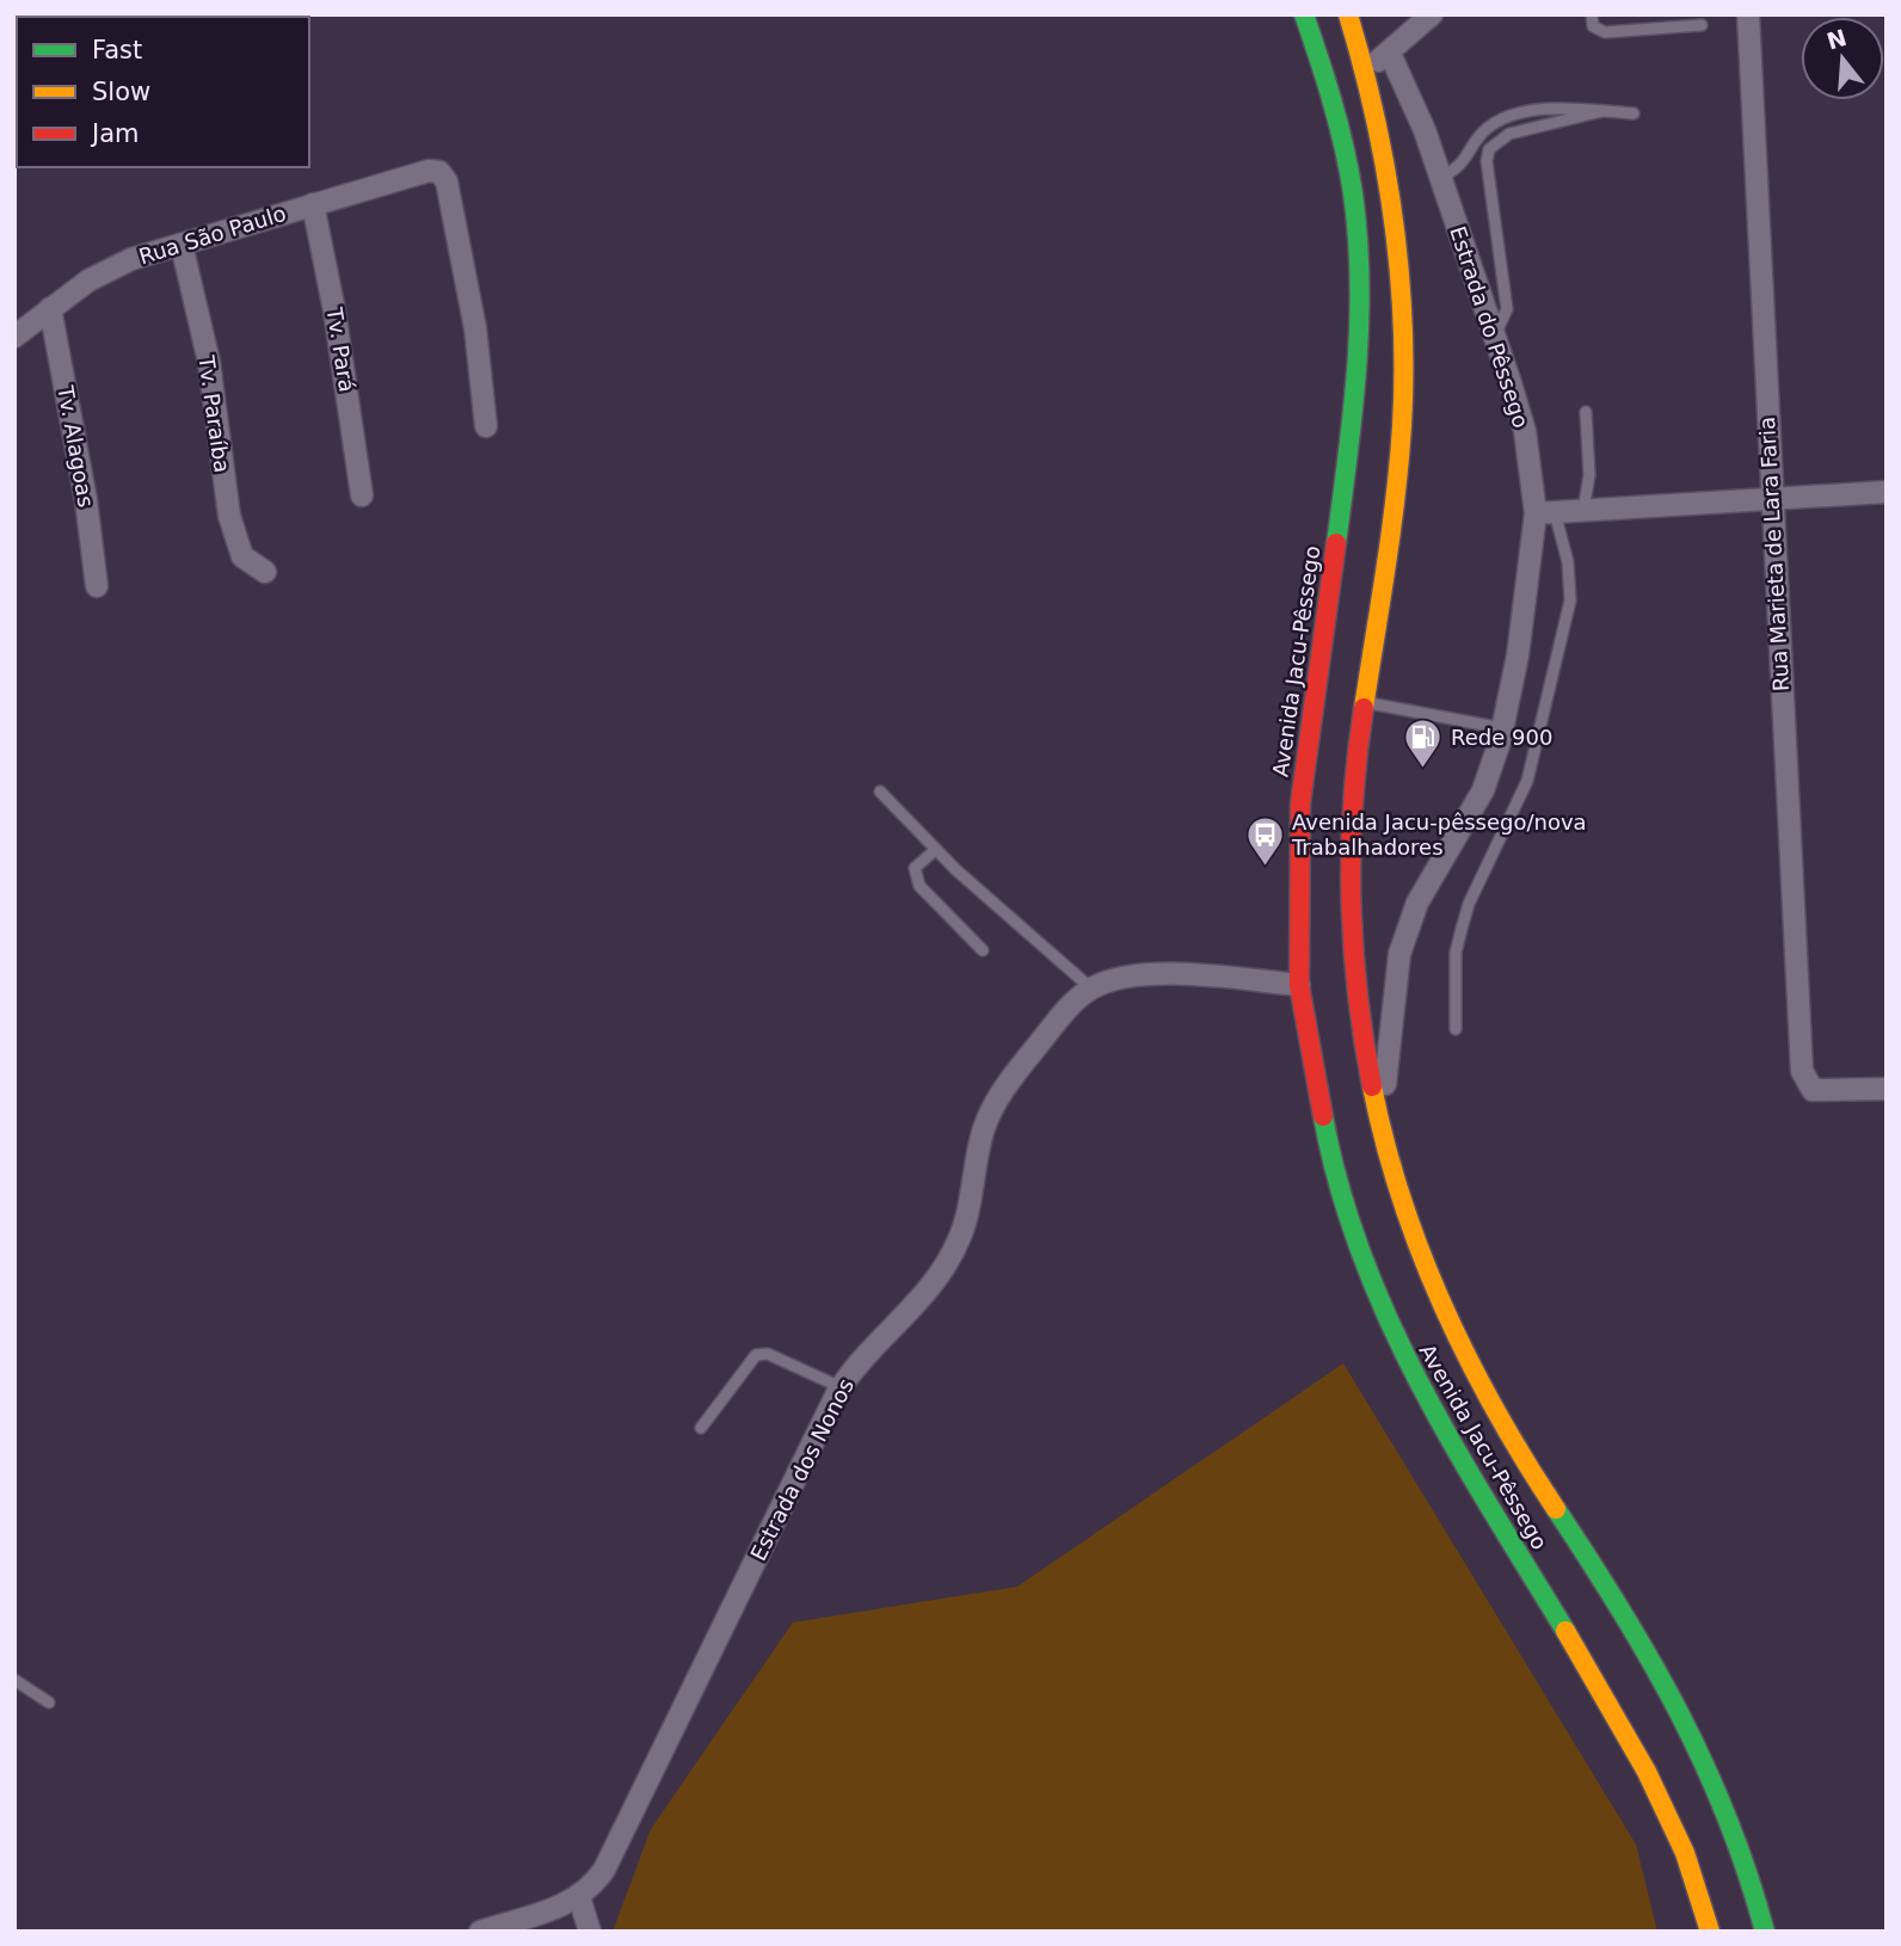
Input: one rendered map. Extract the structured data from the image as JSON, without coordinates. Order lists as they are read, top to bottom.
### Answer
{
  "streets": {
    "highway": ["Avenida Jacu-Pêssego"],
    "street": [
      "Rua São Paulo",
      "Estrada do Pêssego",
      "Tv. Pará",
      "Tv. Paraíba",
      "Tv. Alagoas",
      "Rua Marieta de Lara Faria",
      "Estrada dos Nonos"
    ]
  },
  "crossings": [
    ["Rua São Paulo", "Tv. Pará"],
    ["Rua São Paulo", "Tv. Paraíba"],
    ["Rua São Paulo", "Tv. Alagoas"],
    ["Estrada do Pêssego", "Avenida Jacu-Pêssego"],
    ["Avenida Jacu-Pêssego", "Estrada dos Nonos"]
  ],
  "places": {
    "fuel station": ["Rede 900"],
    "bus stop": ["Avenida Jacu-pêssego/nova Trabalhadores"]
  },
  "legend": ["Fast", "Slow", "Jam"],
  "north": "top"
}
